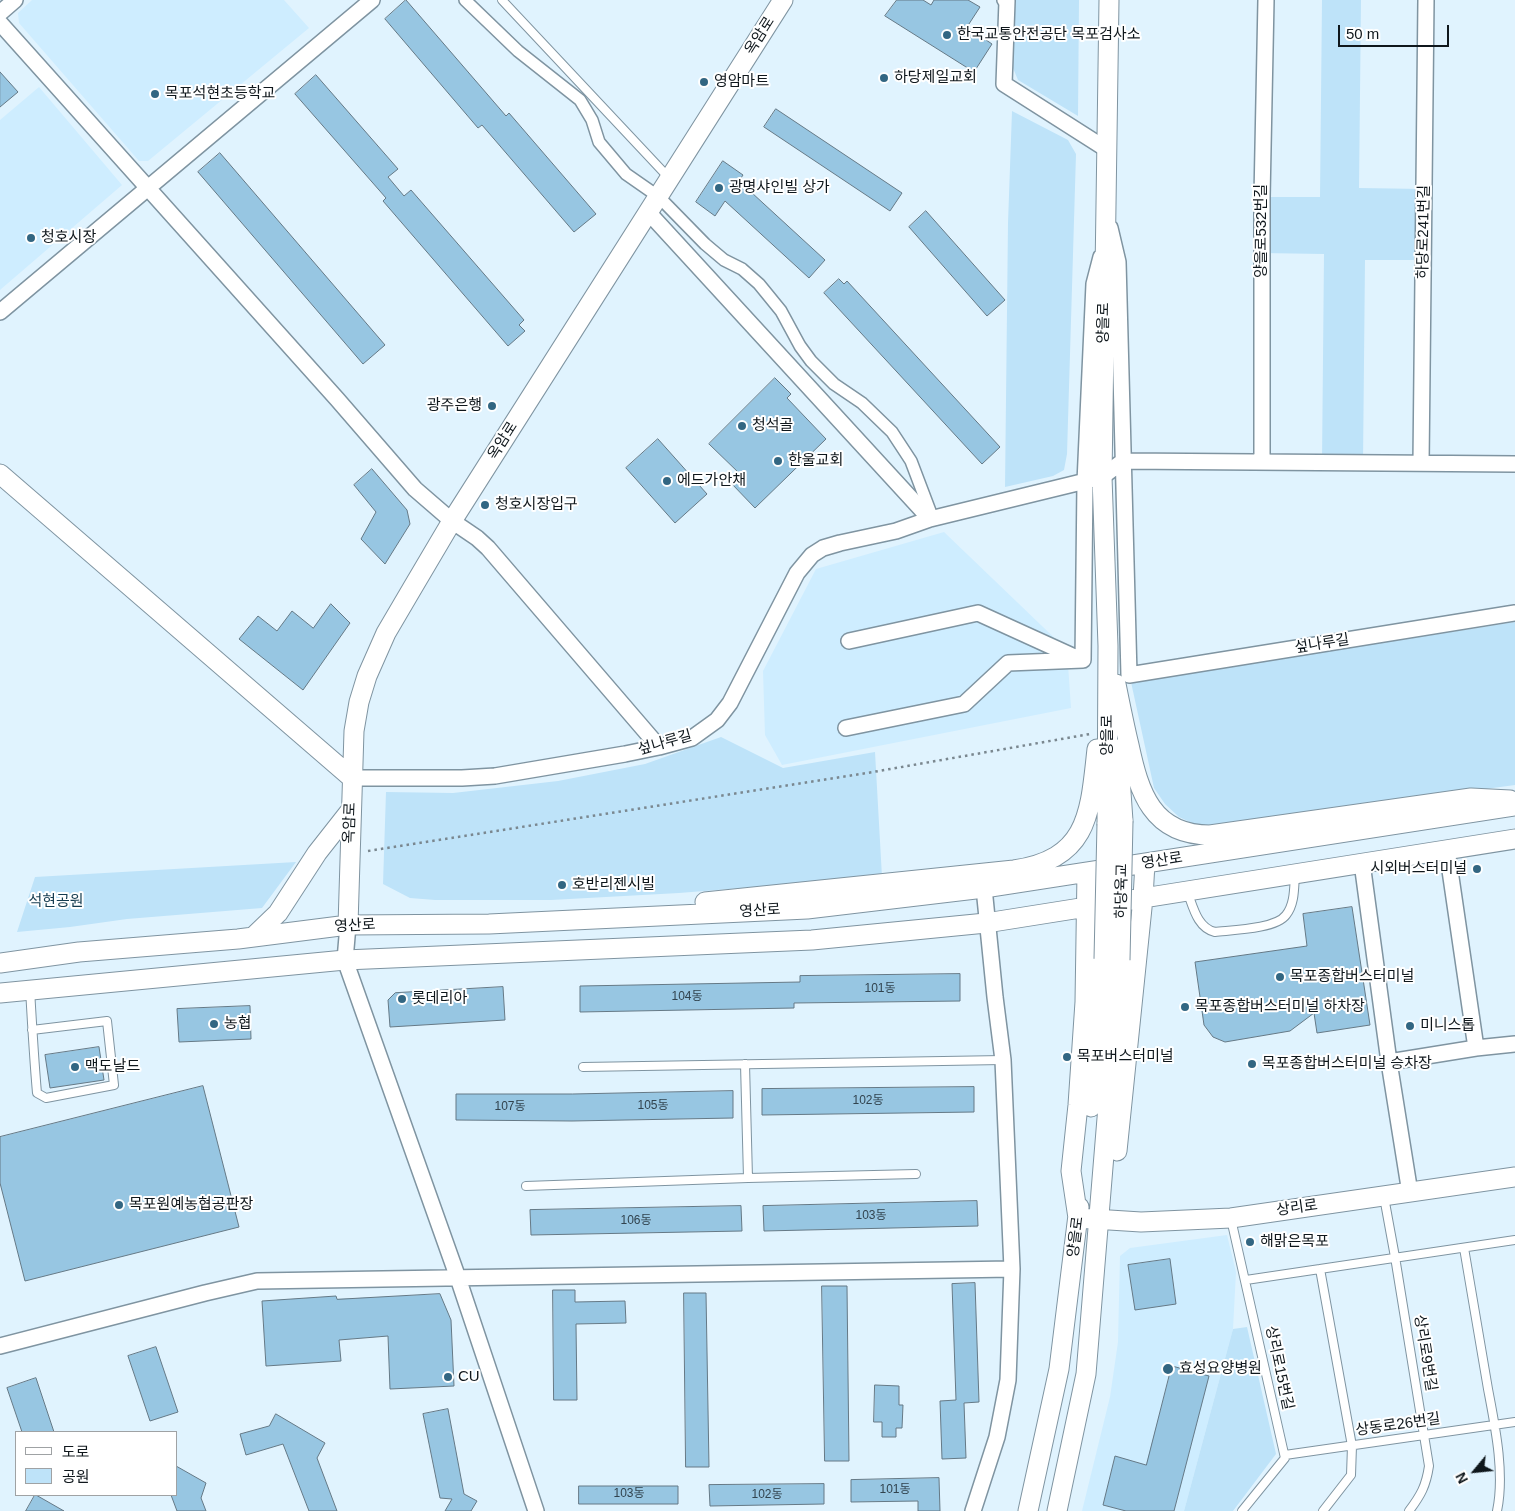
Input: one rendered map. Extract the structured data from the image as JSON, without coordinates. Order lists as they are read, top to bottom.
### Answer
{
  "streets": {
    "street": [
      "옥암로",
      "양을로532번길",
      "하당로241번길",
      "양을로",
      "섶나루길",
      "영산로",
      "하당육교",
      "상리로"
    ],
    "lane": ["상리로9번길", "상리로15번길", "상동로26번길"]
  },
  "crossings": [
    ["옥암로", "섶나루길"],
    ["옥암로", "영산로"],
    ["양을로", "섶나루길"],
    ["양을로", "하당육교"],
    ["양을로", "상리로"],
    ["상리로", "상리로9번길"],
    ["상리로", "상리로15번길"],
    ["상리로9번길", "상동로26번길"],
    ["상리로15번길", "상동로26번길"]
  ],
  "parks": ["석현공원"],
  "places": [
    "한국교통안전공단 목포검사소",
    "하당제일교회",
    "영암마트",
    "목포석현초등학교",
    "광명샤인빌 상가",
    "청호시장",
    "광주은행",
    "청석골",
    "한울교회",
    "에드가안채",
    "청호시장입구",
    "시외버스터미널",
    "호반리젠시빌",
    "목포종합버스터미널",
    "롯데리아",
    "목포종합버스터미널 하차장",
    "농협",
    "미니스톱",
    "목포버스터미널",
    "목포종합버스터미널 승차장",
    "맥도날드",
    "목포원예농협공판장",
    "해맑은목포",
    "효성요양병원",
    "CU"
  ],
  "house_numbers": [
    "101동",
    "104동",
    "102동",
    "105동",
    "107동",
    "103동",
    "106동",
    "101동",
    "103동",
    "102동"
  ],
  "legend": ["도로", "공원"],
  "scale_bar": "50 m",
  "north": "bottom left"
}
